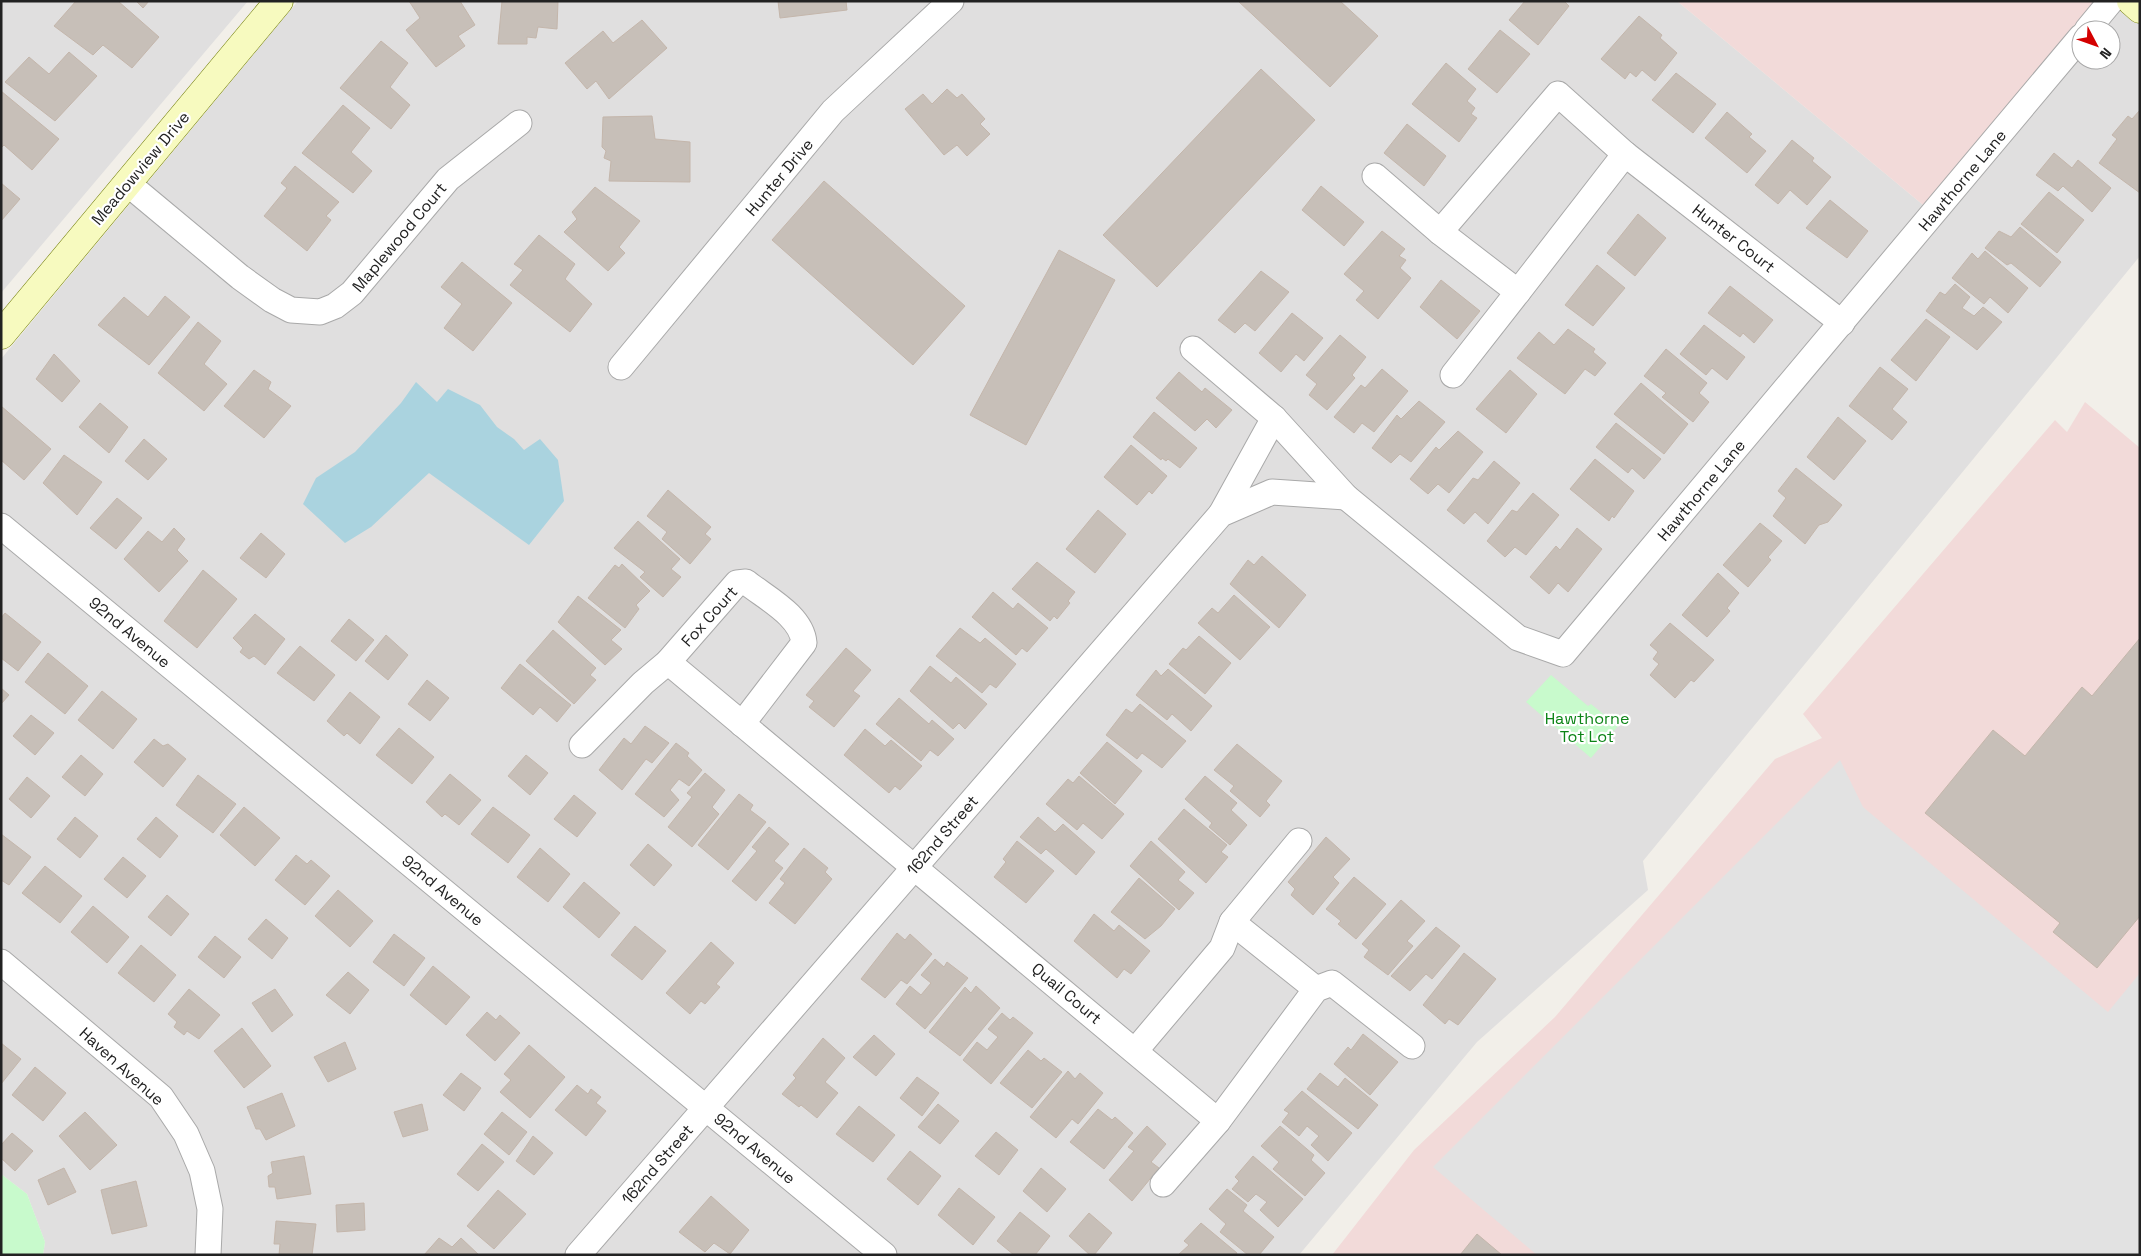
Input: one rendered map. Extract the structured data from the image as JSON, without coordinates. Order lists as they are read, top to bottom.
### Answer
{
  "streets": {
    "street": [
      "Meadowview Drive",
      "Hunter Drive",
      "Hawthorne Lane",
      "Maplewood Court",
      "Hunter Court",
      "Fox Court",
      "92nd Avenue",
      "162nd Street",
      "Quail Court",
      "Haven Avenue"
    ]
  },
  "crossings": [
    ["Meadowview Drive", "Maplewood Court"],
    ["Hawthorne Lane", "Hunter Court"],
    ["Hawthorne Lane", "162nd Street"],
    ["Fox Court", "162nd Street"],
    ["Fox Court", "Quail Court"],
    ["92nd Avenue", "162nd Street"],
    ["162nd Street", "Quail Court"]
  ],
  "parks": ["Hawthorne Tot Lot"],
  "north": "bottom right"
}
